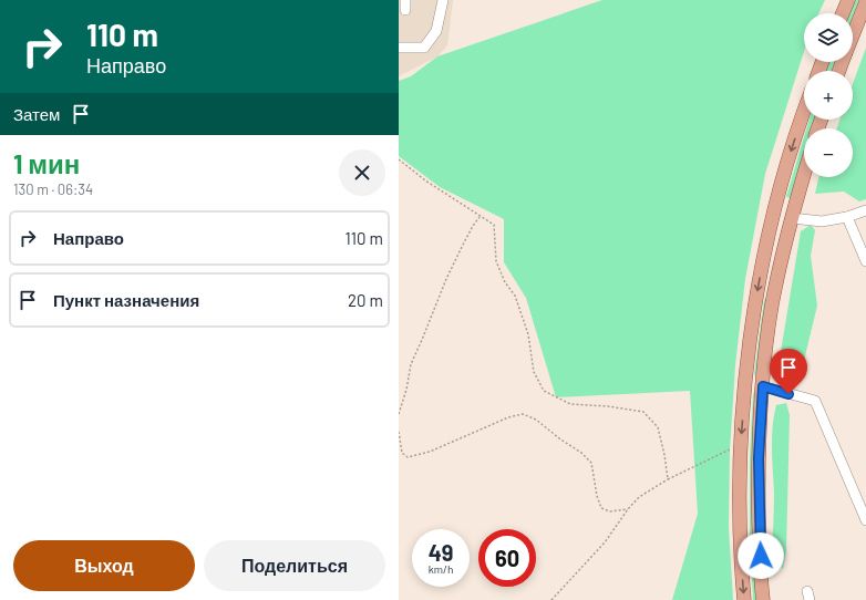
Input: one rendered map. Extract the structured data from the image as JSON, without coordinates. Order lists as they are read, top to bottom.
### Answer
{
  "page": {
    "turn": ["110 m", "Направо"],
    "map_buttons": ["+", "−"],
    "then": "Затем",
    "heading": ["1 мин", "130 m · 06:34"],
    "list": [
      {
        "name": "Направо",
        "value": "110 m"
      },
      {
        "name": "Пункт назначения",
        "value": "20 m"
      }
    ],
    "speed": "49 km/h",
    "limit": "60",
    "buttons": ["Выход", "Поделиться"]
  }
}
